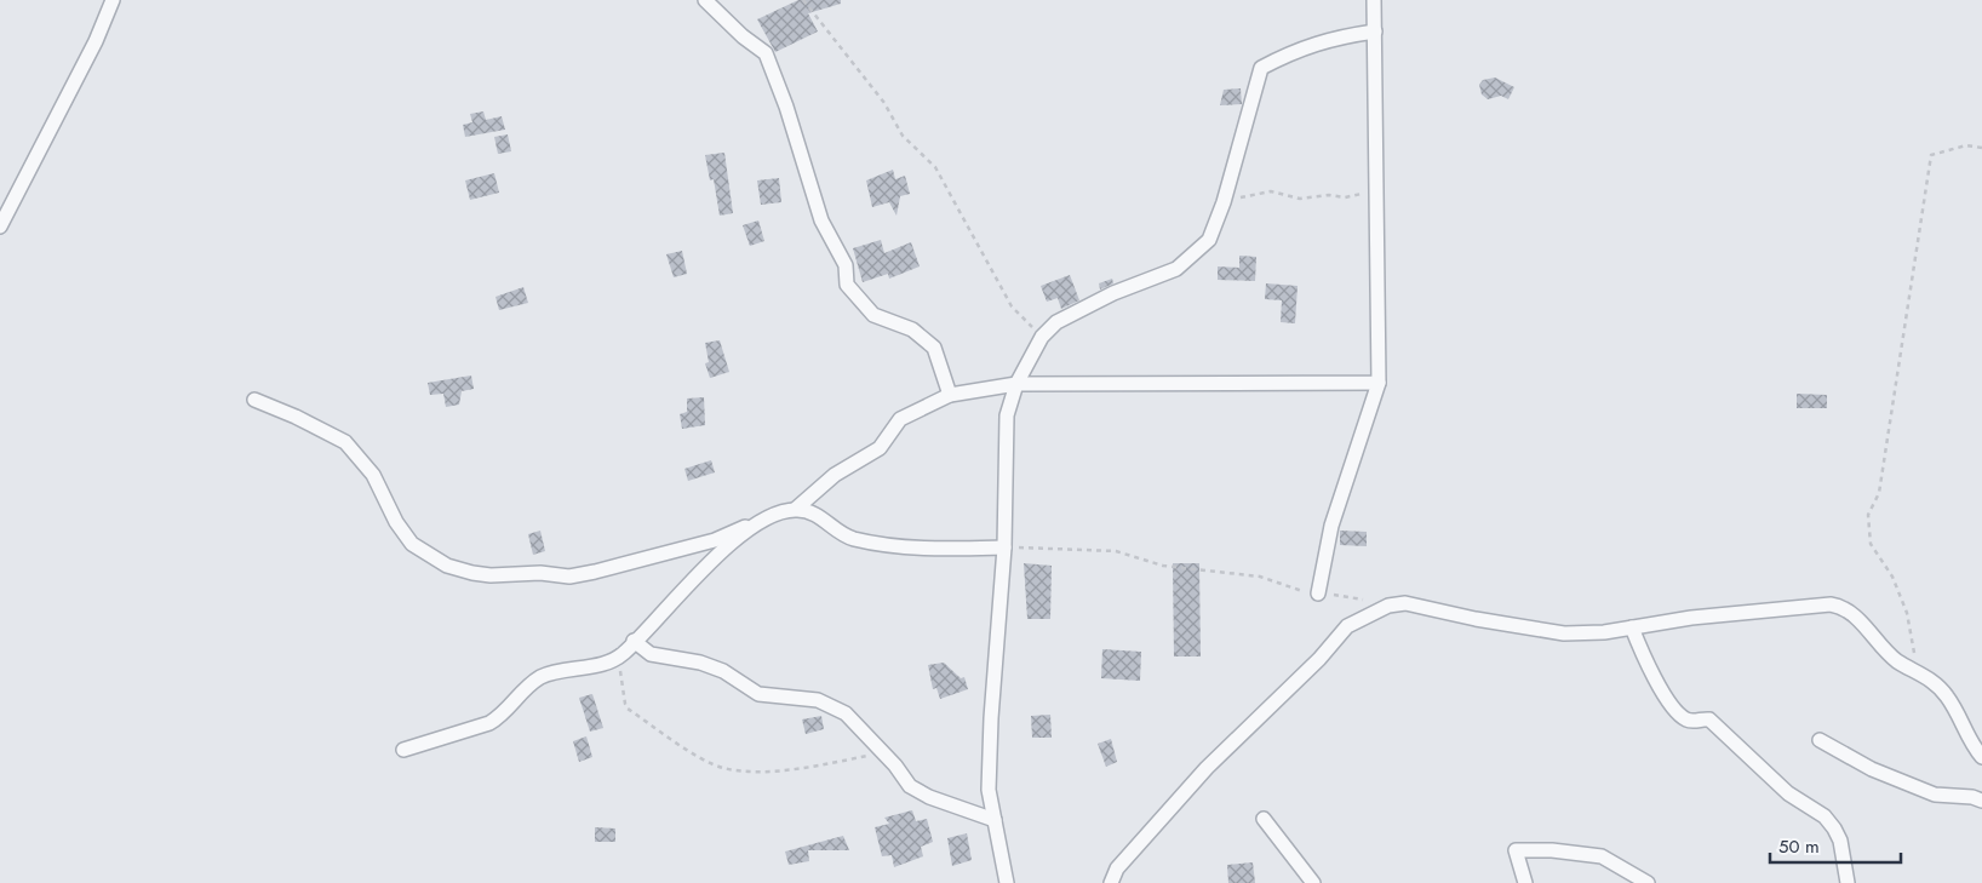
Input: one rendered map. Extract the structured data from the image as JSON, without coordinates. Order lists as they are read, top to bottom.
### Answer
{
  "scale_bar": "50 m"
}
